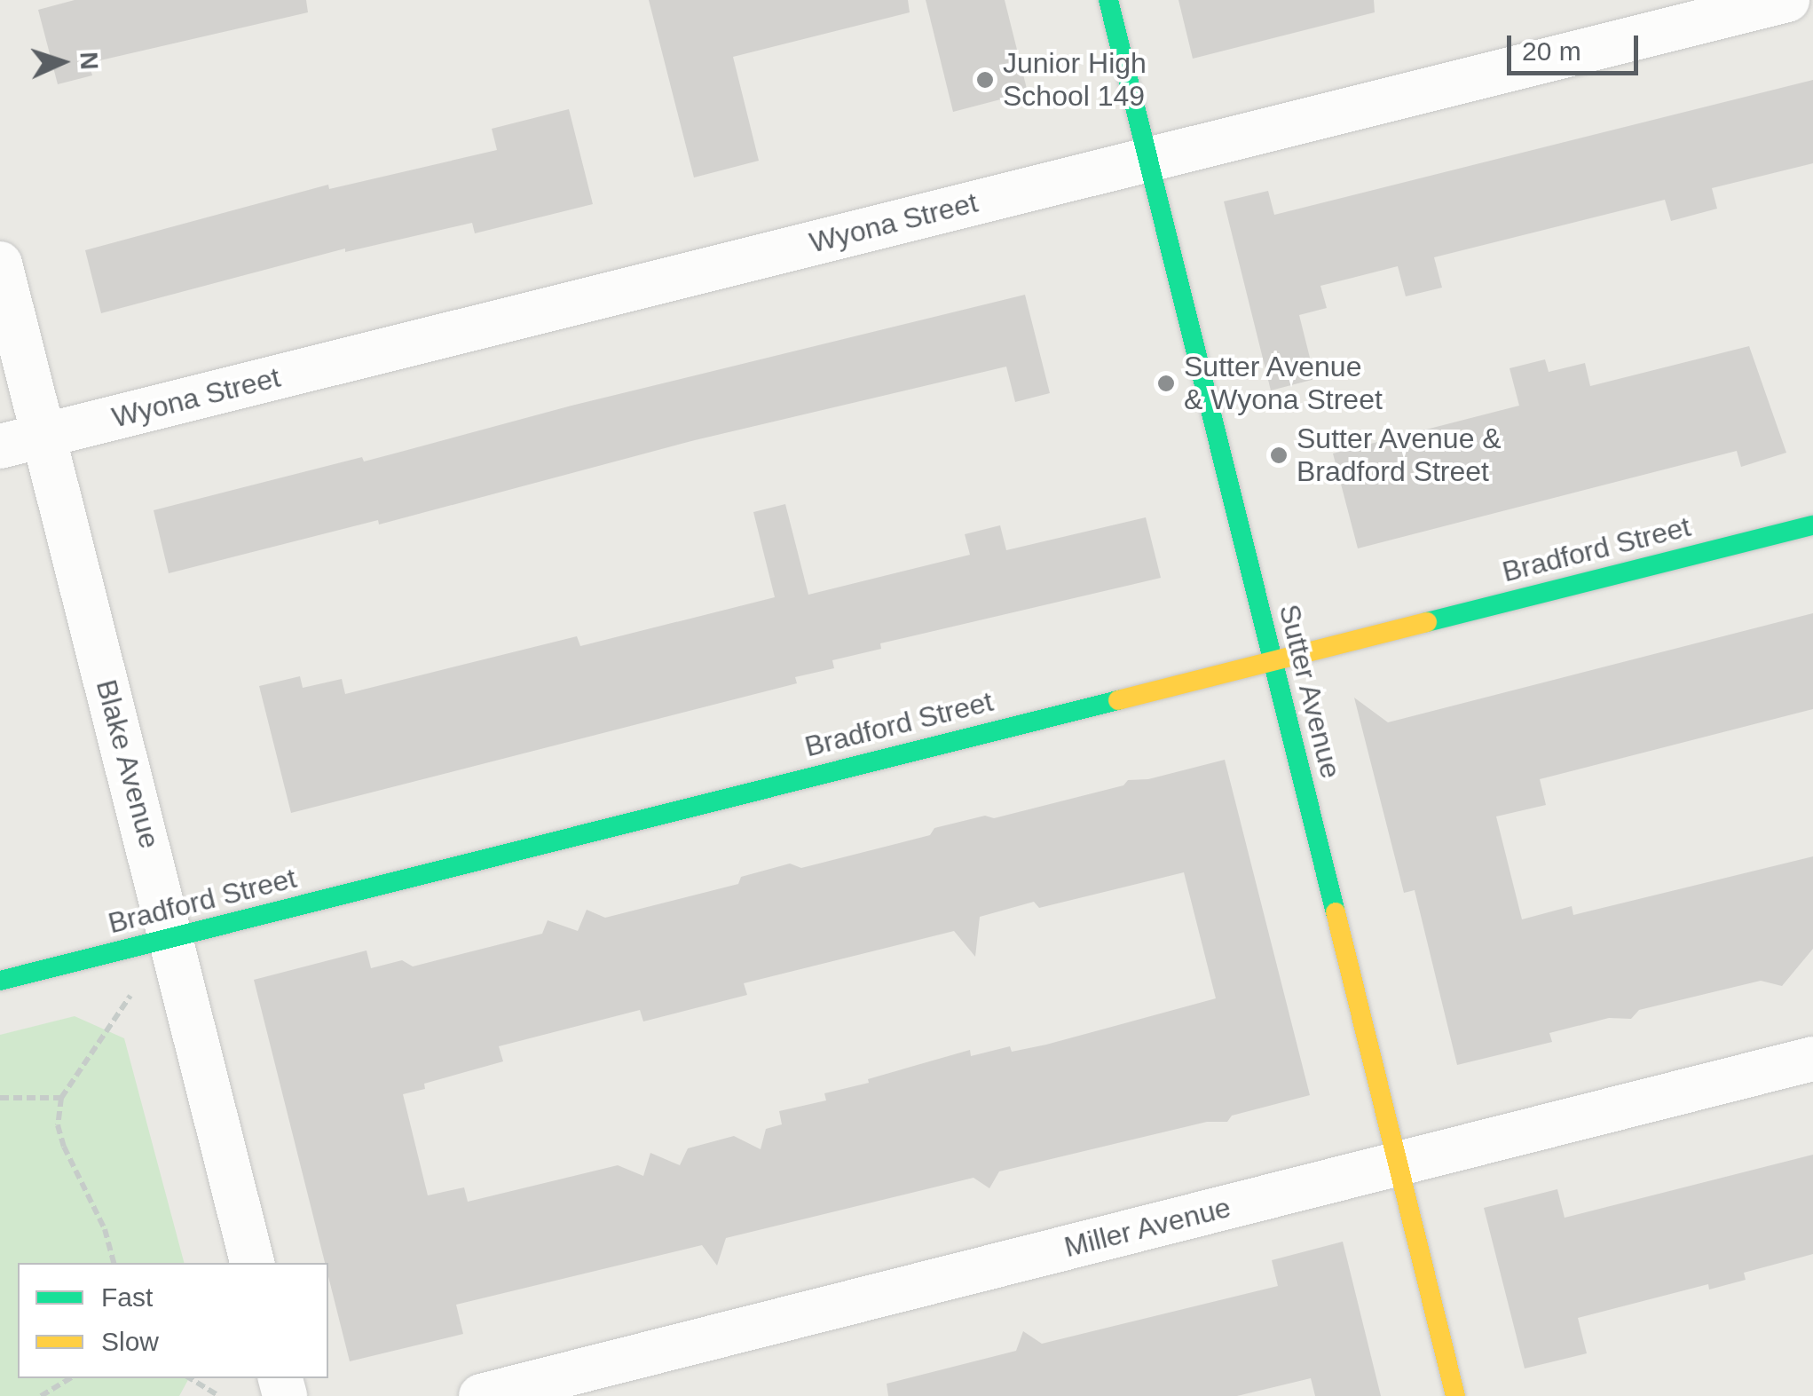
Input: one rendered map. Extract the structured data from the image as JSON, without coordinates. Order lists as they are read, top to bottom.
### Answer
{
  "streets": {
    "street": [
      "Wyona Street",
      "Bradford Street",
      "Sutter Avenue",
      "Blake Avenue",
      "Miller Avenue"
    ]
  },
  "crossings": [
    ["Wyona Street", "Sutter Avenue"],
    ["Wyona Street", "Blake Avenue"],
    ["Bradford Street", "Sutter Avenue"],
    ["Bradford Street", "Blake Avenue"],
    ["Sutter Avenue", "Miller Avenue"]
  ],
  "places": ["Junior High School 149", "Sutter Avenue & Wyona Street", "Sutter Avenue & Bradford Street"],
  "legend": ["Fast", "Slow"],
  "scale_bar": "20 m",
  "north": "right"
}
